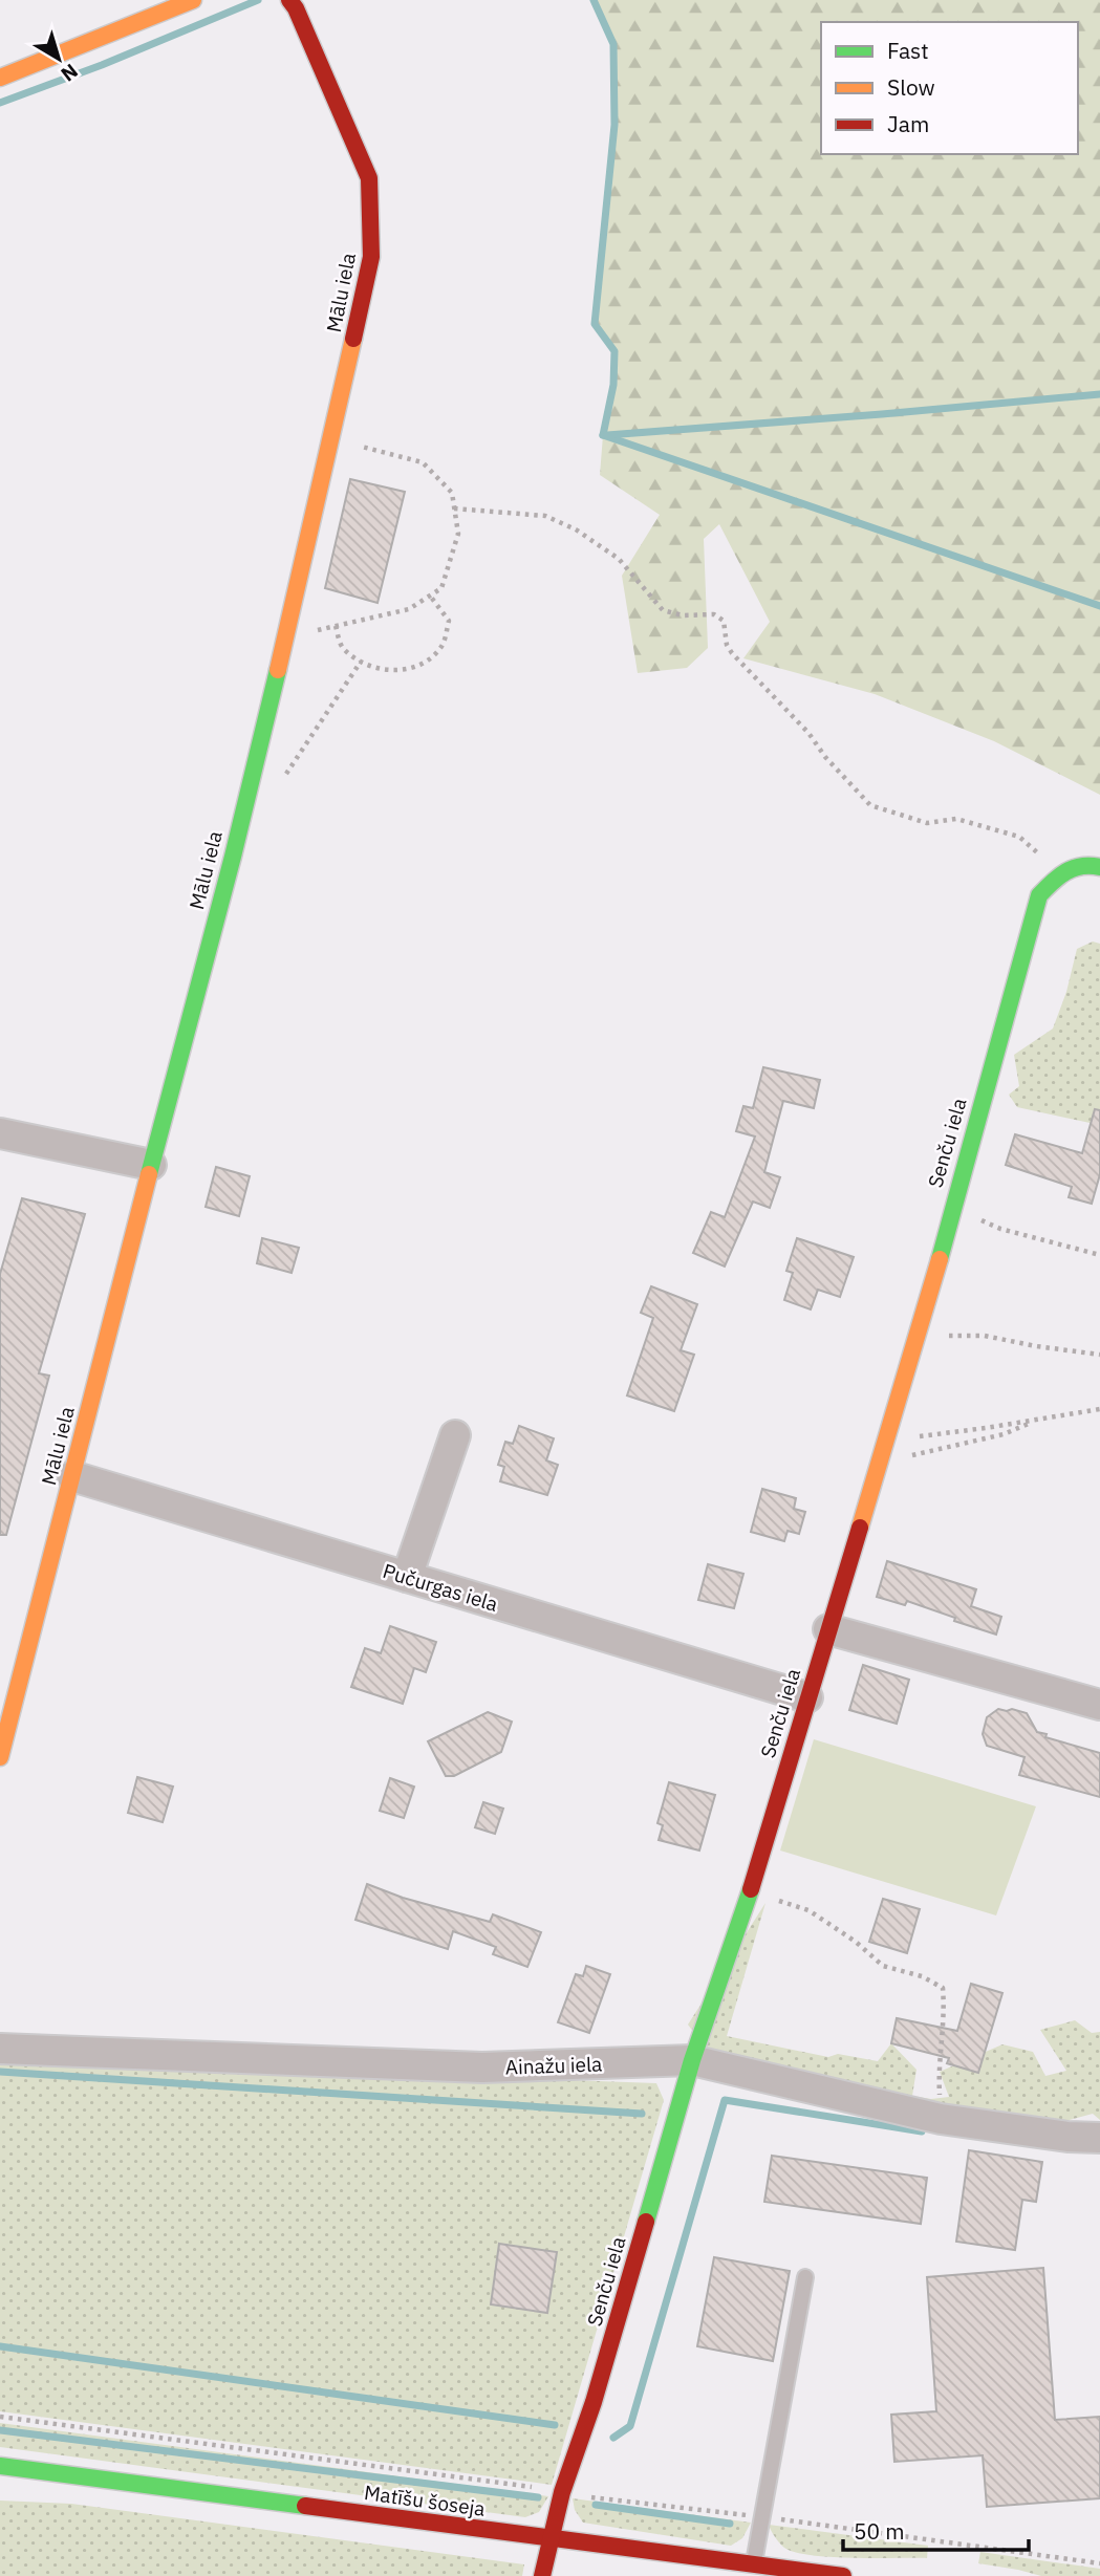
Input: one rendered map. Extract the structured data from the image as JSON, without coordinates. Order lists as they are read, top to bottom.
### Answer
{
  "streets": {
    "street": [
      "Mālu iela",
      "Senču iela",
      "Pučurgas iela",
      "Ainažu iela",
      "Matīšu šoseja"
    ]
  },
  "crossings": [
    ["Mālu iela", "Pučurgas iela"],
    ["Senču iela", "Pučurgas iela"],
    ["Senču iela", "Ainažu iela"],
    ["Senču iela", "Matīšu šoseja"]
  ],
  "legend": ["Fast", "Slow", "Jam"],
  "scale_bar": "50 m",
  "north": "bottom right"
}
